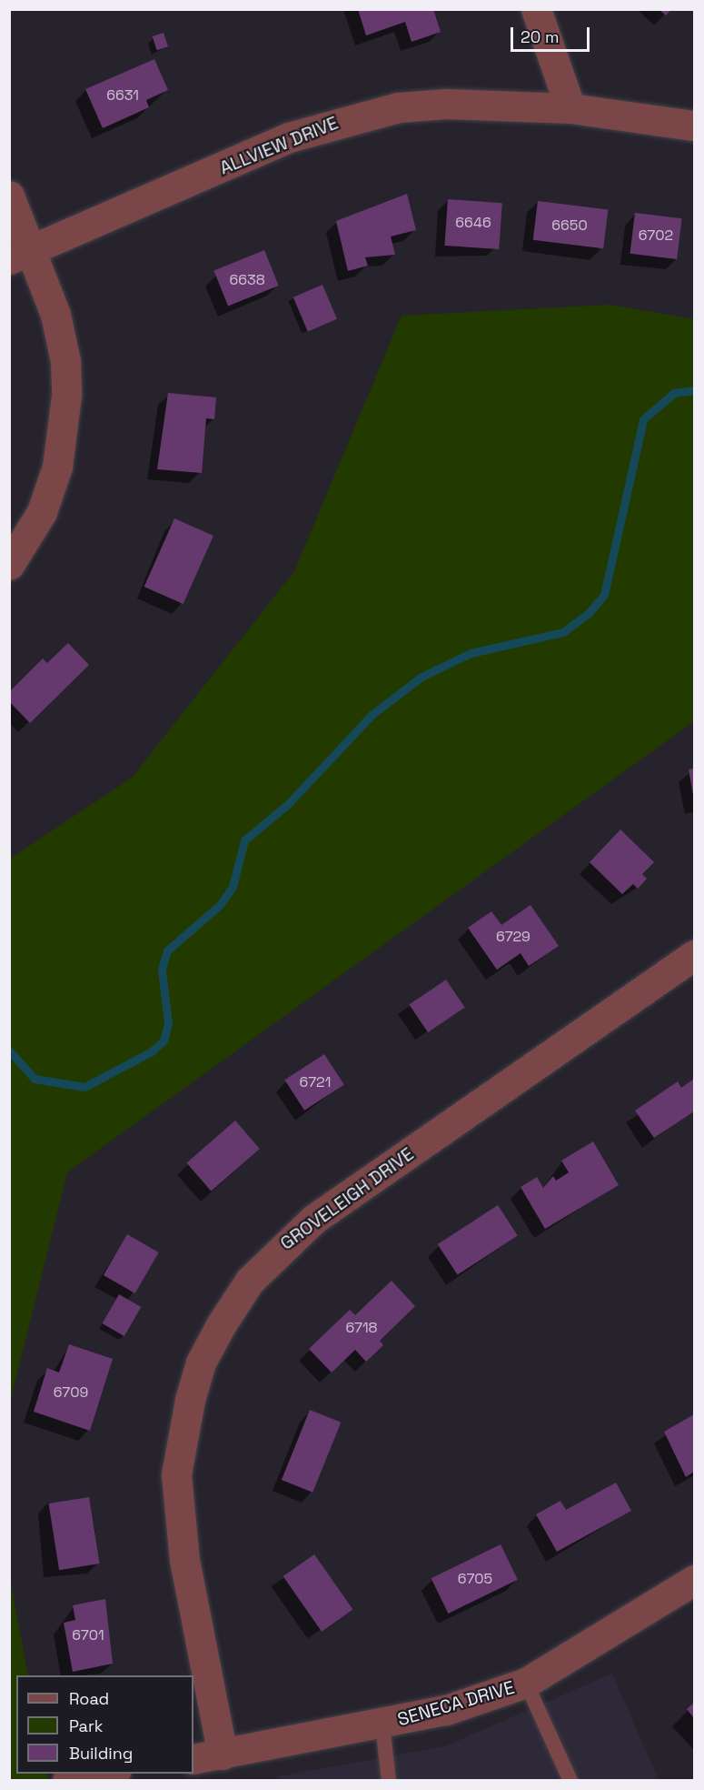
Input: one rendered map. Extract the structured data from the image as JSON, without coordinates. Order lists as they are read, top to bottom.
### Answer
{
  "streets": {
    "street": ["ALLVIEW DRIVE", "GROVELEIGH DRIVE", "SENECA DRIVE"]
  },
  "crossings": [
    ["GROVELEIGH DRIVE", "SENECA DRIVE"]
  ],
  "house_numbers": [
    "6631",
    "6646",
    "6650",
    "6702",
    "6638",
    "6729",
    "6721",
    "6718",
    "6709",
    "6705",
    "6701"
  ],
  "legend": ["Road", "Park", "Building"],
  "scale_bar": "20 m"
}
